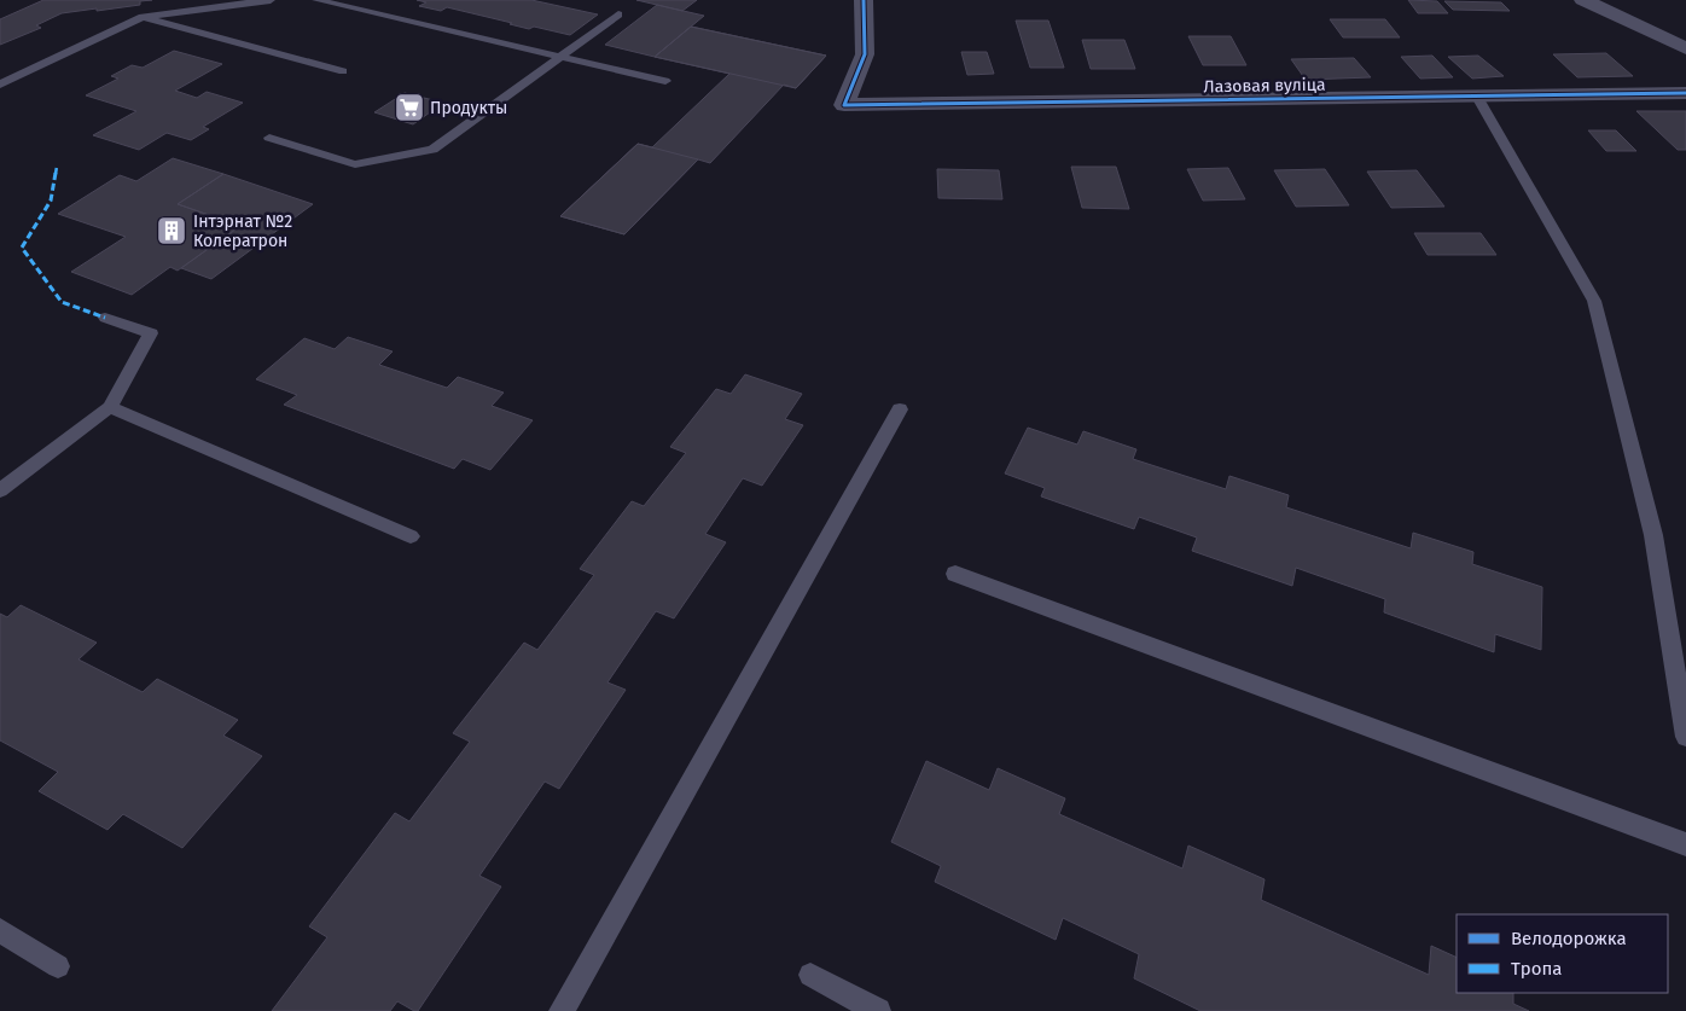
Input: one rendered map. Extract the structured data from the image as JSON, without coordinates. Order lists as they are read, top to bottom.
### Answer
{
  "streets": {
    "street": ["Лазовая вуліца"]
  },
  "places": {
    "supermarket": ["Продукты"],
    "building": ["Інтэрнат №2 Колератрон"]
  },
  "legend": ["Велодорожка", "Тропа"]
}
